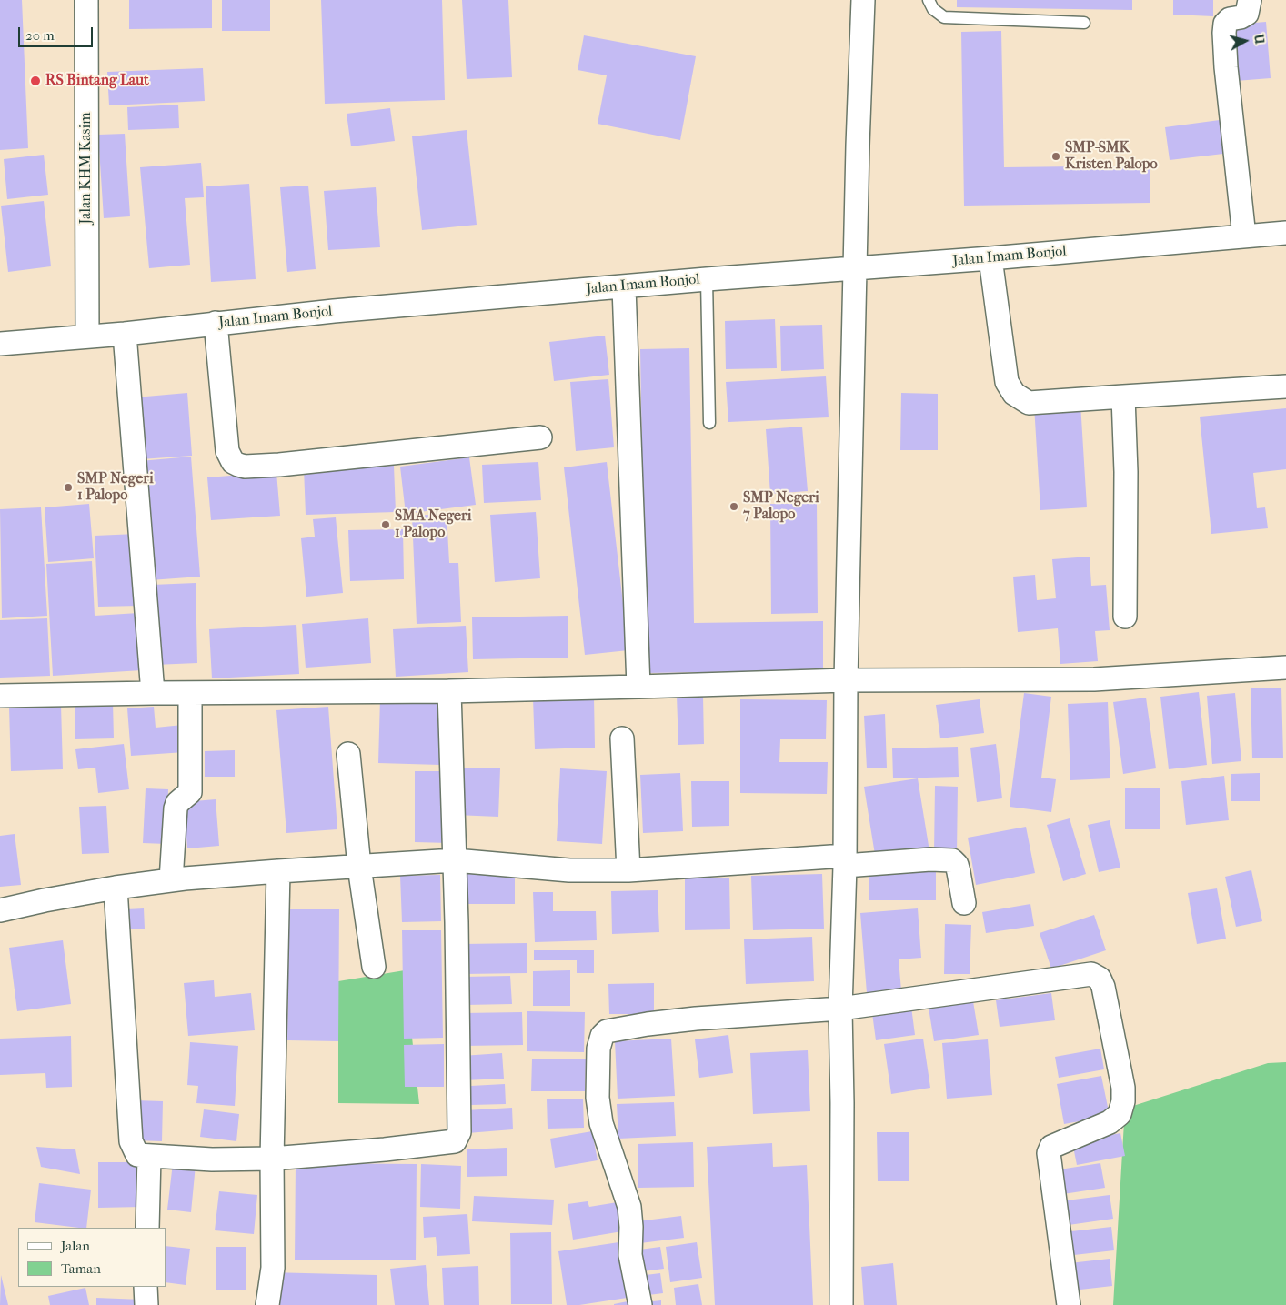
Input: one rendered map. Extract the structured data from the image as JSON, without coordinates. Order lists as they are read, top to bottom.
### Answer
{
  "streets": {
    "street": ["Jalan KHM Kasim", "Jalan Imam Bonjol"]
  },
  "crossings": [
    ["Jalan KHM Kasim", "Jalan Imam Bonjol"]
  ],
  "places": [
    "RS Bintang Laut",
    "SMP-SMK Kristen Palopo",
    "SMP Negeri 1 Palopo",
    "SMP Negeri 7 Palopo",
    "SMA Negeri 1 Palopo"
  ],
  "legend": ["Jalan", "Taman"],
  "scale_bar": "20 m",
  "north": "right"
}
